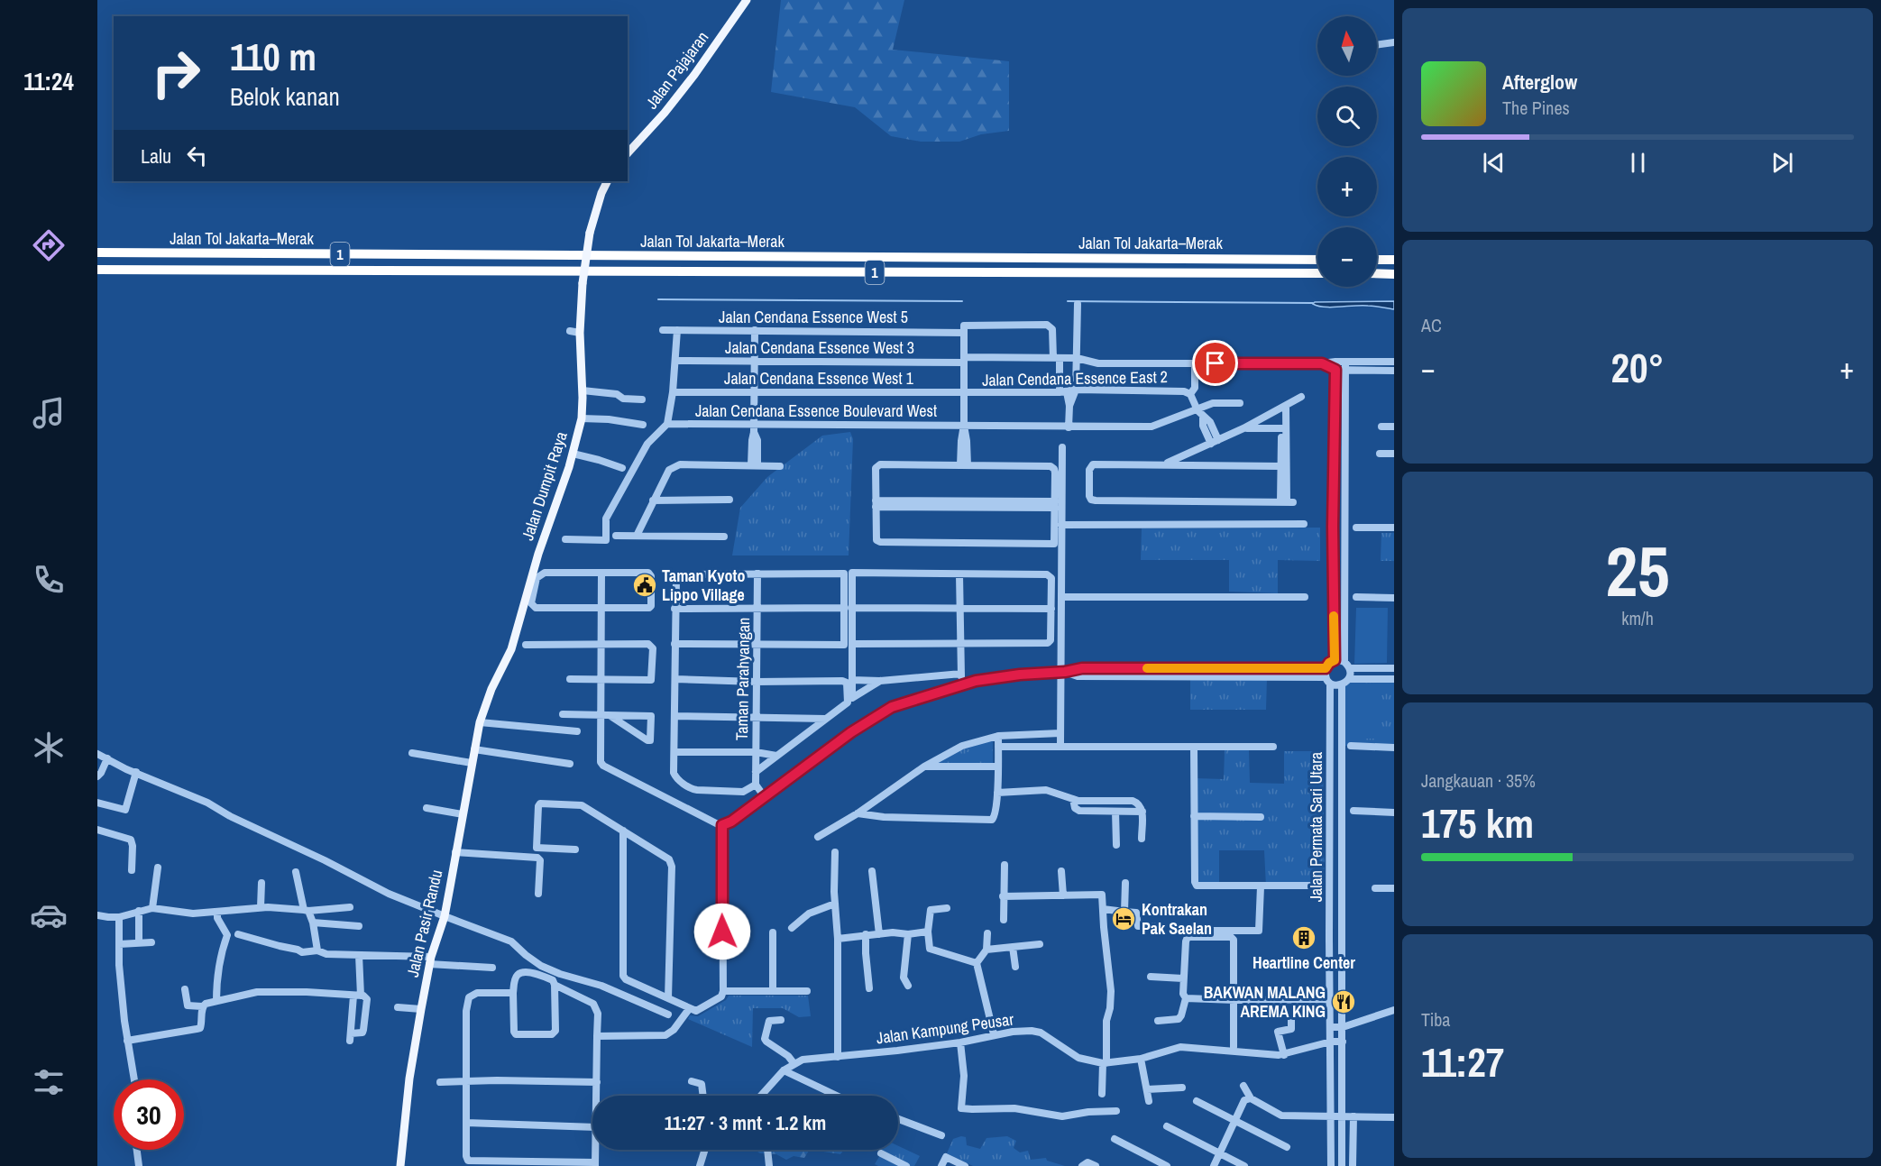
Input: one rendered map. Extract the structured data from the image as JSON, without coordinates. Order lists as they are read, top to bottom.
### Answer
{
  "streets": {
    "highway": ["Jalan Tol Jakarta–Merak", "1"],
    "main road": ["Jalan Pajajaran", "Jalan Dumpit Raya", "Jalan Pasir Randu"],
    "street": [
      "Jalan Cendana Essence West 5",
      "Jalan Cendana Essence West 3",
      "Jalan Cendana Essence West 1",
      "Jalan Cendana Essence East 2",
      "Jalan Cendana Essence Boulevard West",
      "Taman Parahyangan",
      "Jalan Permata Sari Utara",
      "Jalan Kampung Peusar"
    ]
  },
  "crossings": [
    ["Jalan Cendana Essence West 1", "Jalan Cendana Essence East 2"],
    ["Jalan Cendana Essence East 2", "Jalan Cendana Essence Boulevard West"],
    ["Jalan Dumpit Raya", "Jalan Pasir Randu"],
    ["Jalan Permata Sari Utara", "Jalan Kampung Peusar"]
  ],
  "places": {
    "public building": ["Taman Kyoto Lippo Village"],
    "hotel": ["Kontrakan Pak Saelan"],
    "building": ["Heartline Center"],
    "restaurant": ["BAKWAN MALANG AREMA KING"]
  },
  "north": "top",
  "page": {
    "tabs": "11:24",
    "map_buttons": ["+", "−"],
    "turn": ["110 m", "Belok kanan"],
    "song": ["Afterglow", "The Pines"],
    "then": "Lalu",
    "tile": [
      "AC",
      ["25", "km/h"],
      ["Jangkauan · 35%", "175 km"],
      ["Tiba", "11:27"]
    ],
    "heat": ["−", "20°", "+"],
    "limit": "30",
    "trip": "11:27 · 3 mnt · 1.2 km"
  }
}
